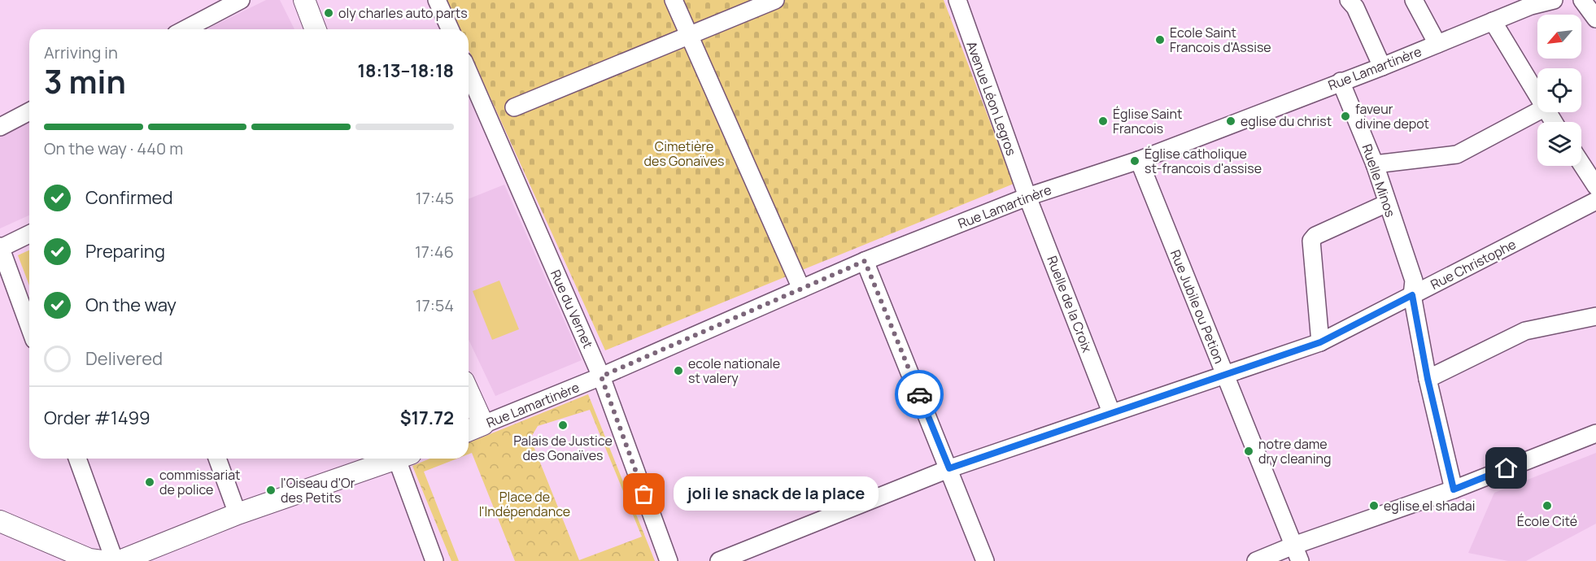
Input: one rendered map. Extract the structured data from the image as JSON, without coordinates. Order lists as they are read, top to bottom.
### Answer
{
  "streets": {
    "main road": ["Rue Lamartinère"],
    "street": [
      "Avenue Léon Legros",
      "Ruelle Minos",
      "Rue Christophe",
      "Ruelle de la Croix",
      "Rue Jubile ou Petion",
      "Rue du Vernet"
    ]
  },
  "crossings": [
    ["Rue Lamartinère", "Avenue Léon Legros"],
    ["Rue Lamartinère", "Ruelle Minos"],
    ["Rue Lamartinère", "Ruelle de la Croix"],
    ["Rue Lamartinère", "Rue Jubile ou Petion"],
    ["Rue Lamartinère", "Rue du Vernet"],
    ["Avenue Léon Legros", "Ruelle de la Croix"],
    ["Ruelle Minos", "Rue Christophe"],
    ["Rue Christophe", "Ruelle de la Croix"],
    ["Rue Christophe", "Rue Jubile ou Petion"]
  ],
  "parks": ["Cimetière des Gonaïves", "Place de l'Indépendance"],
  "places": [
    "oly charles auto parts",
    "Ecole Saint Francois d'Assise",
    "faveur divine depot",
    "Église Saint Francois",
    "eglise du christ",
    "Église catholique st-francois d'assise",
    "ecole nationale st valery",
    "Palais de Justice des Gonaïves",
    "notre dame dry cleaning",
    "commissariat de police",
    "l'Oiseau d'Or des Petits",
    "joli le snack de la place",
    "eglise el shadai",
    "École Cité"
  ],
  "north": "bottom left",
  "page": {
    "heading": ["3 min", "Arriving in", "18:13–18:18"],
    "panel": ["Order #1499", "$17.72"],
    "bar": "On the way · 440 m",
    "list": [
      ["Confirmed", "17:45"],
      ["Preparing", "17:46"],
      ["On the way", "17:54"],
      "Delivered"
    ],
    "bubble": "joli le snack de la place"
  }
}
